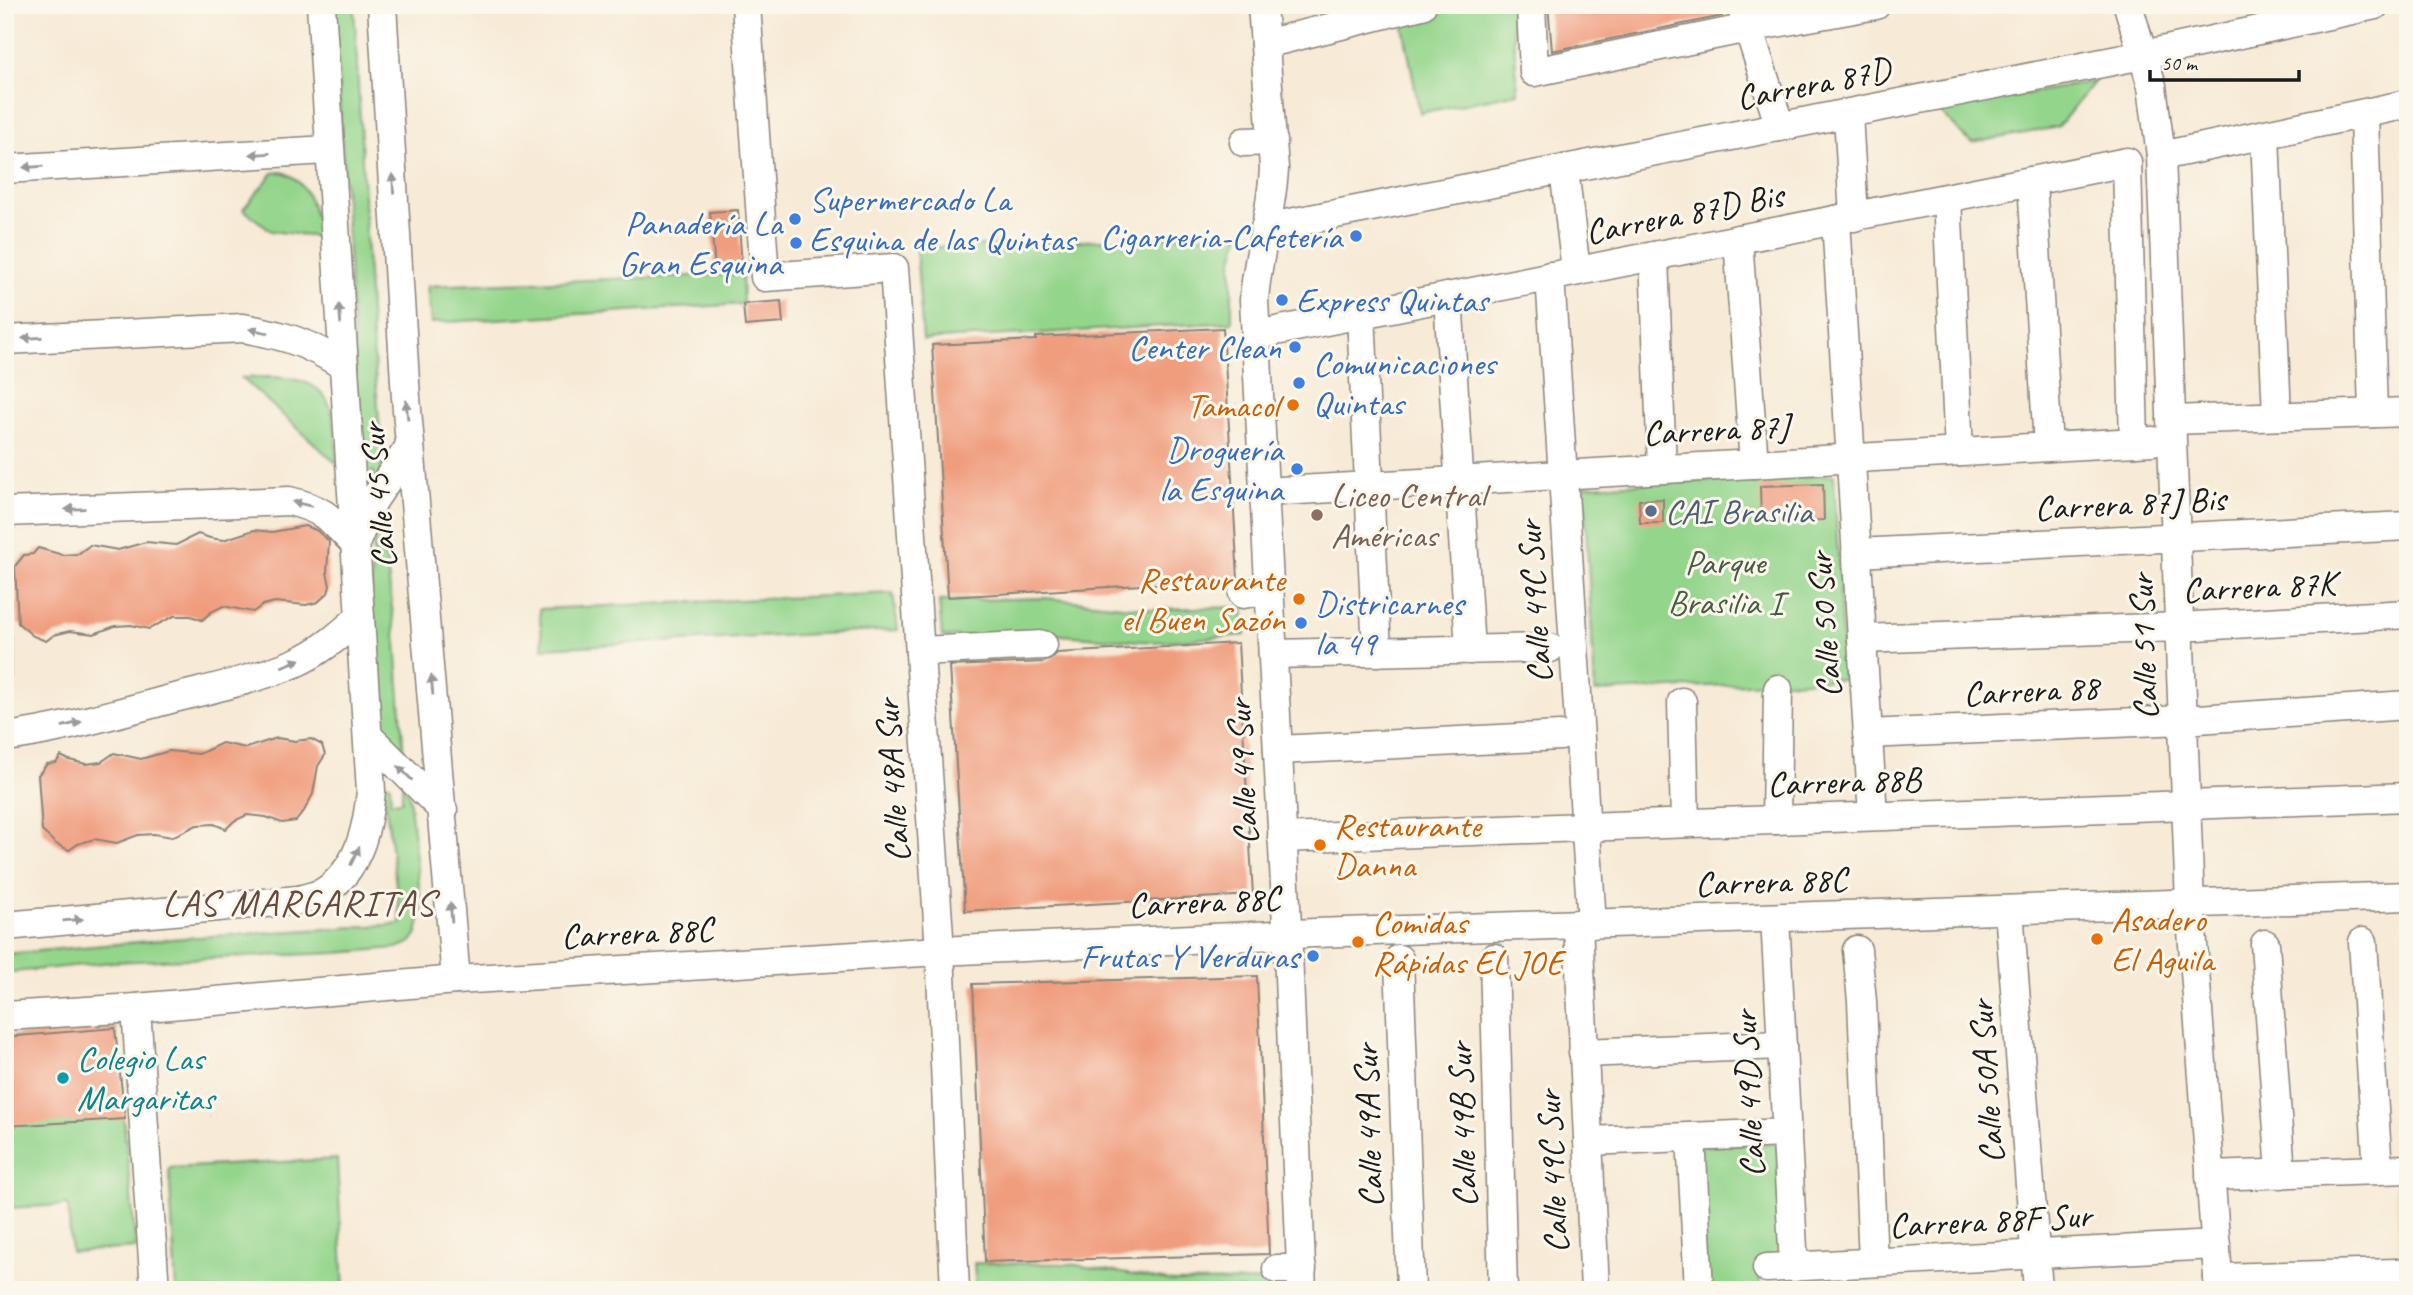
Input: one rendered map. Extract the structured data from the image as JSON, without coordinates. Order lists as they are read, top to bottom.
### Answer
{
  "streets": {
    "street": [
      "Carrera 87D",
      "Carrera 87D Bis",
      "Carrera 87J",
      "Calle 45 Sur",
      "Carrera 87J Bis",
      "Carrera 87K",
      "Calle 49C Sur",
      "Calle 50 Sur",
      "Calle 51 Sur",
      "Carrera 88",
      "Calle 49 Sur",
      "Calle 48A Sur",
      "Carrera 88B",
      "Carrera 88C",
      "Calle 50A Sur",
      "Calle 49D Sur",
      "Calle 49B Sur",
      "Calle 49A Sur",
      "Carrera 88F Sur"
    ]
  },
  "crossings": [
    ["Carrera 87D", "Calle 49C Sur"],
    ["Carrera 87D", "Calle 50 Sur"],
    ["Carrera 87D", "Calle 51 Sur"],
    ["Carrera 87D", "Calle 49 Sur"],
    ["Carrera 87D Bis", "Carrera 87J"],
    ["Carrera 87D Bis", "Calle 49C Sur"],
    ["Carrera 87D Bis", "Calle 50 Sur"],
    ["Carrera 87D Bis", "Calle 49 Sur"],
    ["Carrera 87J", "Calle 49C Sur"],
    ["Carrera 87J", "Calle 50 Sur"],
    ["Carrera 87J", "Calle 51 Sur"],
    ["Carrera 87J", "Calle 49 Sur"],
    ["Calle 45 Sur", "Carrera 88C"],
    ["Carrera 87J Bis", "Calle 50 Sur"],
    ["Carrera 87J Bis", "Calle 51 Sur"],
    ["Carrera 87K", "Calle 50 Sur"],
    ["Carrera 87K", "Calle 51 Sur"],
    ["Calle 49C Sur", "Carrera 88B"],
    ["Calle 49C Sur", "Carrera 88C"],
    ["Calle 50 Sur", "Carrera 88"],
    ["Calle 50 Sur", "Carrera 88B"],
    ["Calle 51 Sur", "Carrera 88"],
    ["Calle 51 Sur", "Carrera 88B"],
    ["Calle 51 Sur", "Carrera 88C"],
    ["Calle 51 Sur", "Carrera 88F Sur"],
    ["Calle 49 Sur", "Carrera 88B"],
    ["Calle 49 Sur", "Carrera 88C"],
    ["Calle 48A Sur", "Carrera 88C"],
    ["Carrera 88C", "Calle 50A Sur"],
    ["Carrera 88C", "Calle 49D Sur"],
    ["Calle 50A Sur", "Carrera 88F Sur"],
    ["Calle 49D Sur", "Carrera 88F Sur"]
  ],
  "districts": ["LAS MARGARITAS"],
  "parks": ["Parque Brasilia I"],
  "places": [
    "Supermercado La Esquina de las Quintas",
    "Cigarreria-Cafetería",
    "Panadería La Gran Esquina",
    "Express Quintas",
    "Center Clean",
    "Comunicaciones Quintas",
    "Tamacol",
    "Droguería la Esquina",
    "CAI Brasilia",
    "Liceo Central Américas",
    "Restaurante el Buen Sazón",
    "Districarnes la 49",
    "Restaurante Danna",
    "Asadero El Aguila",
    "Comidas Rápidas EL JOE",
    "Frutas Y Verduras",
    "Colegio Las Margaritas"
  ],
  "scale_bar": "50 m"
}
